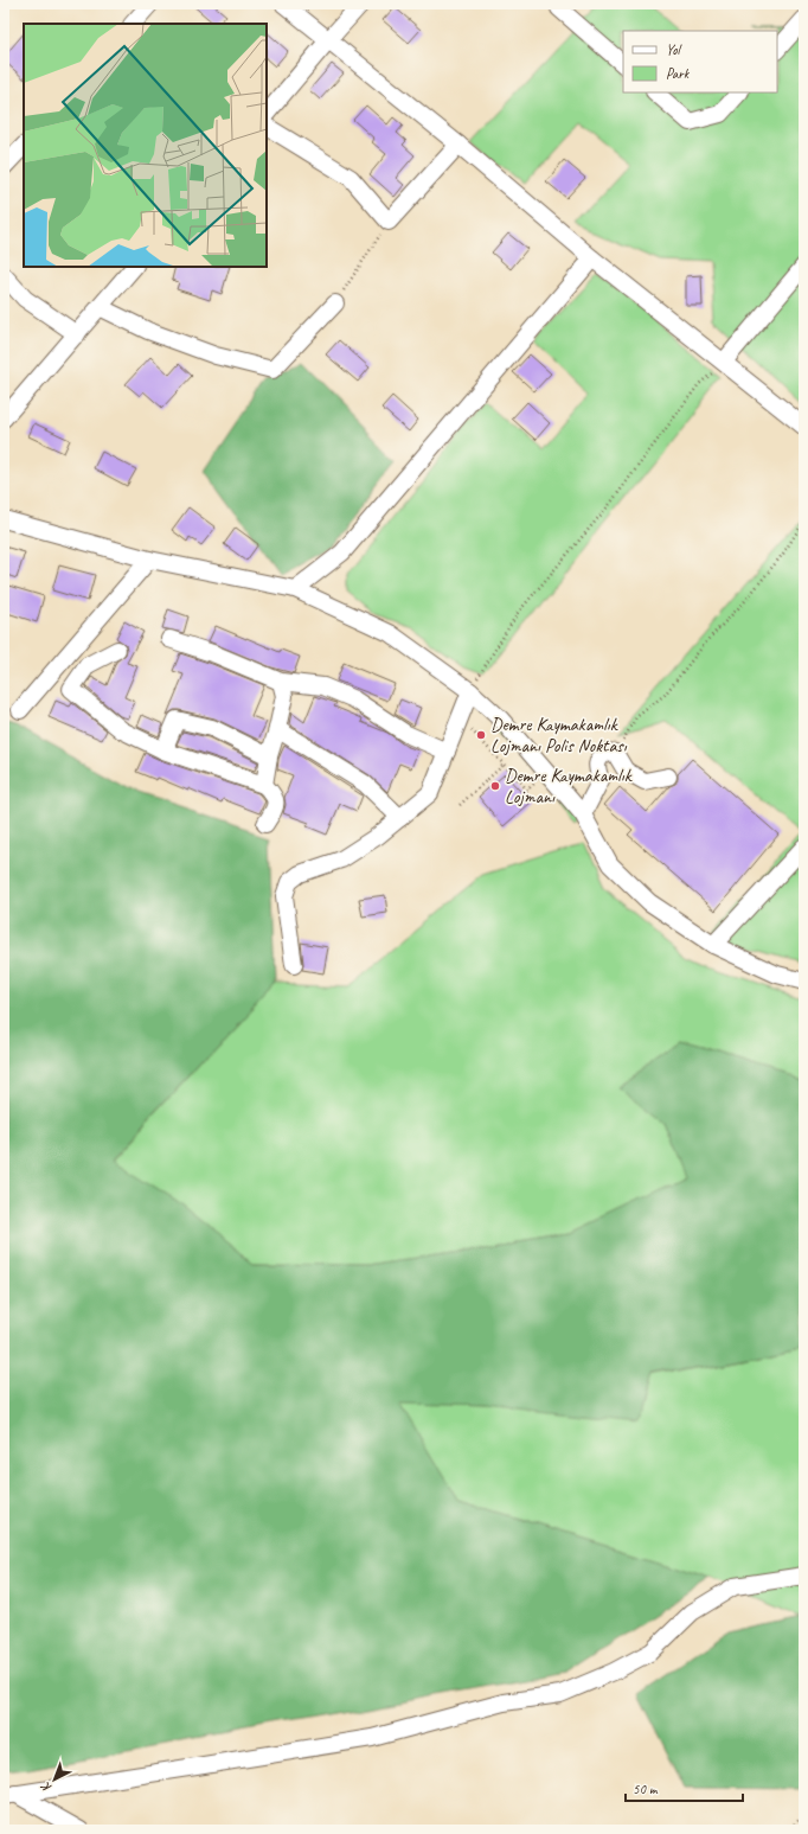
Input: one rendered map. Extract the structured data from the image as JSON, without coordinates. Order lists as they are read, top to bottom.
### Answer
{
  "places": ["Demre Kaymakamlık Lojmanı Polis Noktası", "Demre Kaymakamlık Lojmanı"],
  "legend": ["Yol", "Park"],
  "scale_bar": "50 m",
  "north": "bottom left"
}
